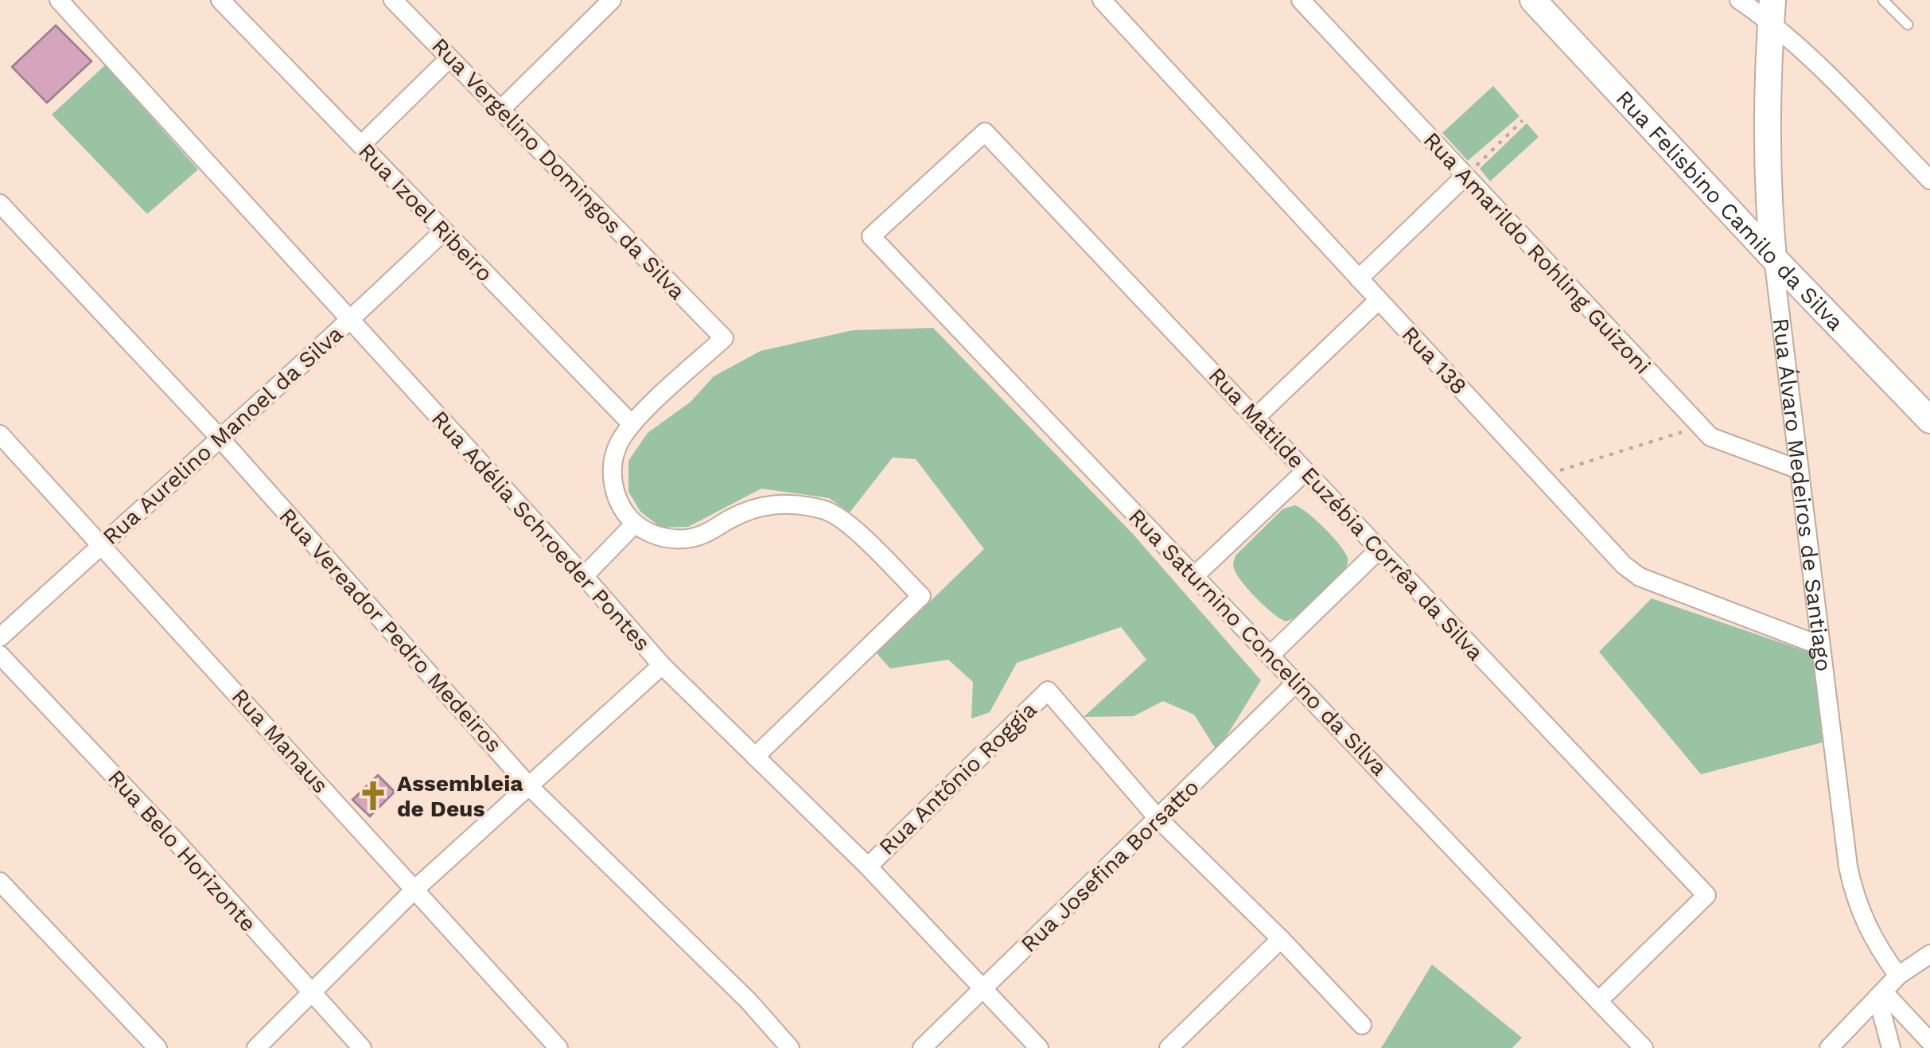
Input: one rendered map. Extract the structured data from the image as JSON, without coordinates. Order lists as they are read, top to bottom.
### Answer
{
  "streets": {
    "street": [
      "Rua Vergelino Domingos da Silva",
      "Rua Felisbino Camilo da Silva",
      "Rua Izoel Ribeiro",
      "Rua Amarildo Rohling Guizoni",
      "Rua 138",
      "Rua Aurelino Manoel da Silva",
      "Rua Álvaro Medeiros de Santiago",
      "Rua Matilde Euzébia Corrêa da Silva",
      "Rua Adélia Schroeder Pontes",
      "Rua Vereador Pedro Medeiros",
      "Rua Saturnino Concelino da Silva",
      "Rua Manaus",
      "Rua Antônio Roggia",
      "Rua Belo Horizonte",
      "Rua Josefina Borsatto"
    ]
  },
  "crossings": [
    ["Rua Vergelino Domingos da Silva", "Rua Izoel Ribeiro"],
    ["Rua Felisbino Camilo da Silva", "Rua Álvaro Medeiros de Santiago"],
    ["Rua Izoel Ribeiro", "Rua Aurelino Manoel da Silva"],
    ["Rua Amarildo Rohling Guizoni", "Rua Álvaro Medeiros de Santiago"],
    ["Rua 138", "Rua Álvaro Medeiros de Santiago"],
    ["Rua Aurelino Manoel da Silva", "Rua Adélia Schroeder Pontes"],
    ["Rua Aurelino Manoel da Silva", "Rua Vereador Pedro Medeiros"],
    ["Rua Aurelino Manoel da Silva", "Rua Manaus"],
    ["Rua Matilde Euzébia Corrêa da Silva", "Rua Saturnino Concelino da Silva"],
    ["Rua Adélia Schroeder Pontes", "Rua Antônio Roggia"],
    ["Rua Adélia Schroeder Pontes", "Rua Josefina Borsatto"],
    ["Rua Saturnino Concelino da Silva", "Rua Josefina Borsatto"],
    ["Rua Antônio Roggia", "Rua Josefina Borsatto"]
  ],
  "places": {
    "church": ["Assembleia de Deus"]
  }
}
